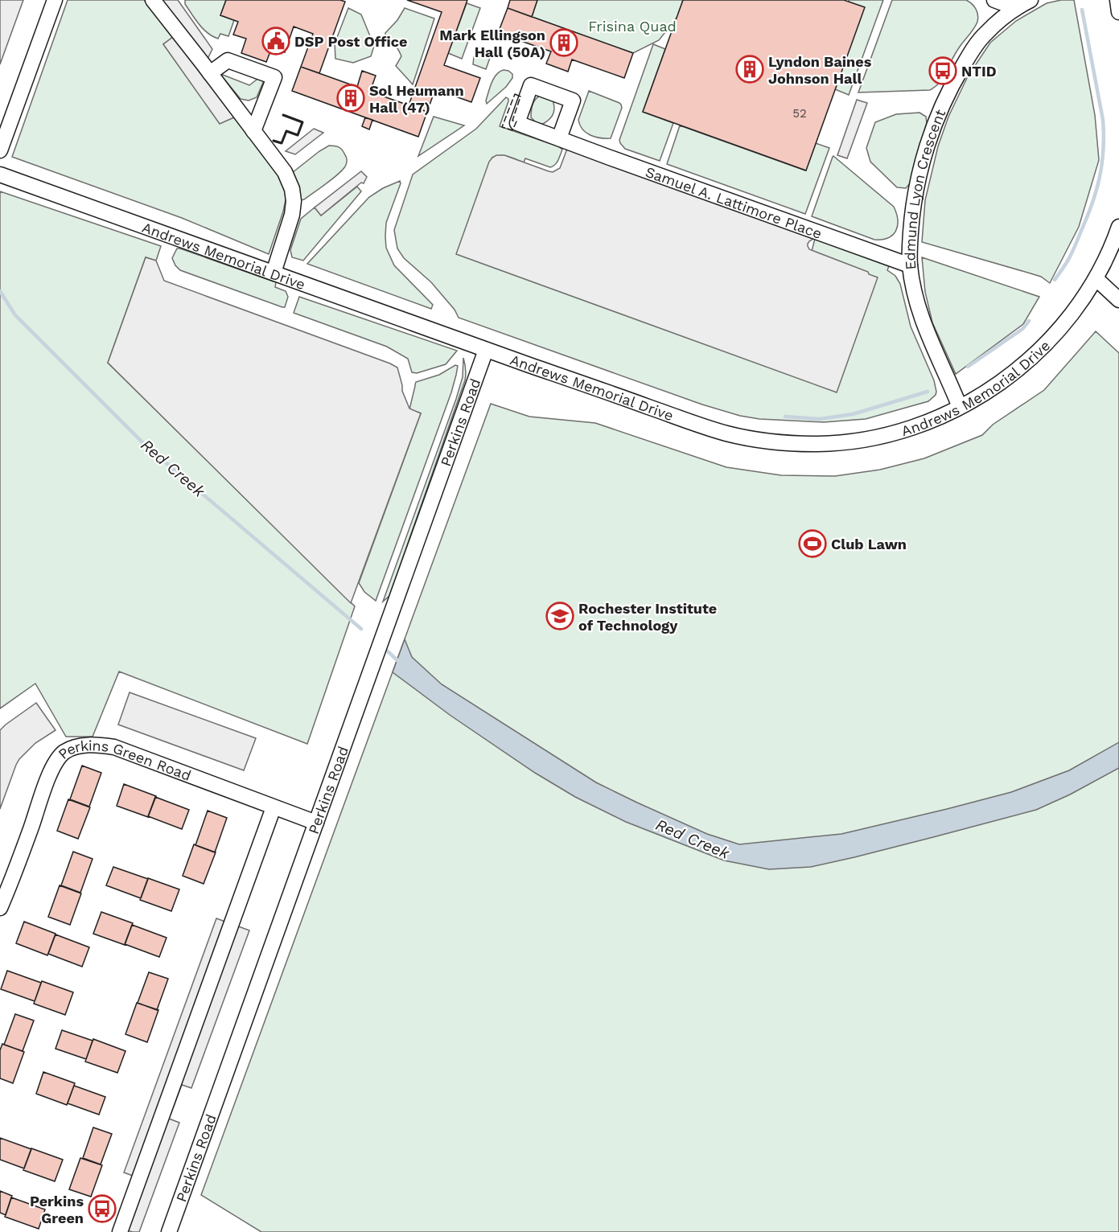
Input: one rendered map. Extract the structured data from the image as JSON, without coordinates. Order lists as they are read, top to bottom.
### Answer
{
  "streets": {
    "street": [
      "Edmund Lyon Crescent",
      "Samuel A. Lattimore Place",
      "Andrews Memorial Drive",
      "Perkins Road",
      "Perkins Green Road"
    ]
  },
  "crossings": [
    ["Edmund Lyon Crescent", "Samuel A. Lattimore Place"],
    ["Edmund Lyon Crescent", "Andrews Memorial Drive"],
    ["Andrews Memorial Drive", "Perkins Road"],
    ["Perkins Road", "Perkins Green Road"]
  ],
  "water": ["Red Creek"],
  "parks": ["Frisina Quad"],
  "places": {
    "public building": ["DSP Post Office"],
    "building": ["Mark Ellingson Hall (50A)", "Lyndon Baines Johnson Hall", "Sol Heumann Hall (47)"],
    "bus stop": ["NTID", "Perkins Green"],
    "sports": ["Club Lawn"],
    "school or university": ["Rochester Institute of Technology"]
  },
  "house_numbers": ["52"]
}
